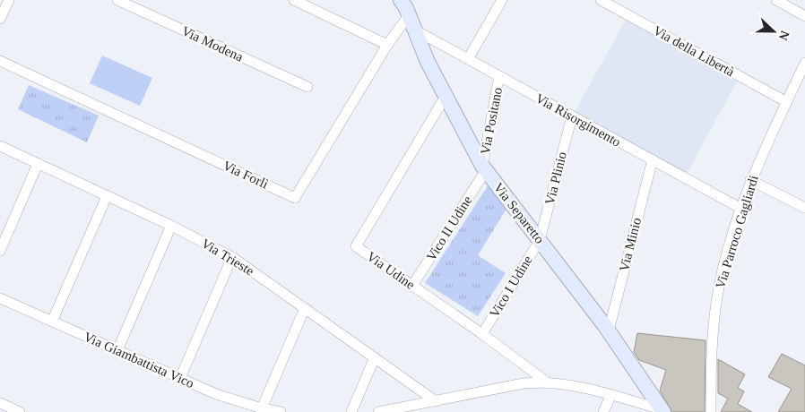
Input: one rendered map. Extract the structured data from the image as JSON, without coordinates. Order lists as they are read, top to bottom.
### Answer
{
  "streets": {
    "street": [
      "Via Modena",
      "Via della Libertà",
      "Via Risorgimento",
      "Via Positano",
      "Via Forlì",
      "Via Plinio",
      "Via Separetto",
      "Vico II Udine",
      "Via Parroco Gagliardi",
      "Via Minio",
      "Via Trieste",
      "Via Udine",
      "Vico I Udine",
      "Via Giambattista Vico"
    ]
  },
  "crossings": [
    ["Via della Libertà", "Via Parroco Gagliardi"],
    ["Via Risorgimento", "Via Positano"],
    ["Via Risorgimento", "Via Plinio"],
    ["Via Risorgimento", "Via Separetto"],
    ["Via Risorgimento", "Via Parroco Gagliardi"],
    ["Via Risorgimento", "Via Minio"],
    ["Via Positano", "Via Separetto"],
    ["Via Positano", "Vico II Udine"],
    ["Via Forlì", "Via Separetto"],
    ["Via Plinio", "Via Separetto"],
    ["Via Plinio", "Vico I Udine"],
    ["Via Separetto", "Vico II Udine"],
    ["Via Separetto", "Via Minio"],
    ["Via Separetto", "Via Udine"],
    ["Via Separetto", "Vico I Udine"],
    ["Vico II Udine", "Via Udine"],
    ["Via Udine", "Vico I Udine"]
  ],
  "north": "right"
}
